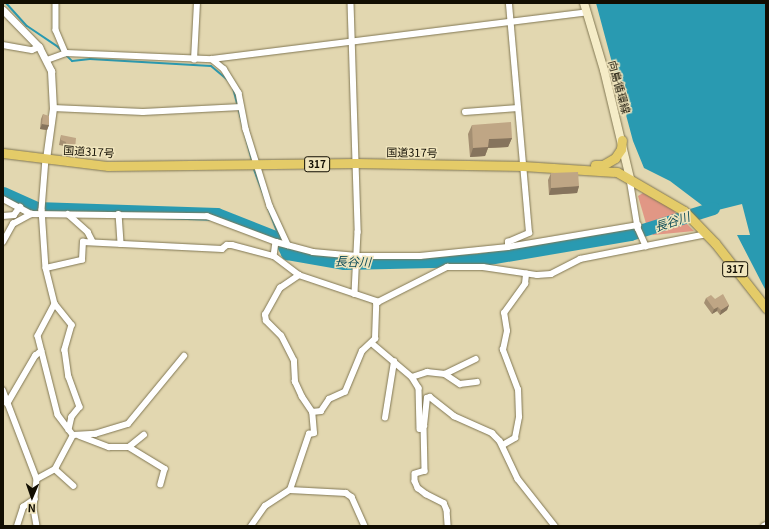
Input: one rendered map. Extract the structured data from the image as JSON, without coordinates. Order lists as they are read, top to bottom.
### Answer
{
  "streets": {
    "highway": ["国道317号", "317"],
    "main road": ["向島循環線"]
  },
  "crossings": [
    ["向島循環線", "国道317号"]
  ],
  "water": ["長谷川"],
  "north": "bottom"
}
